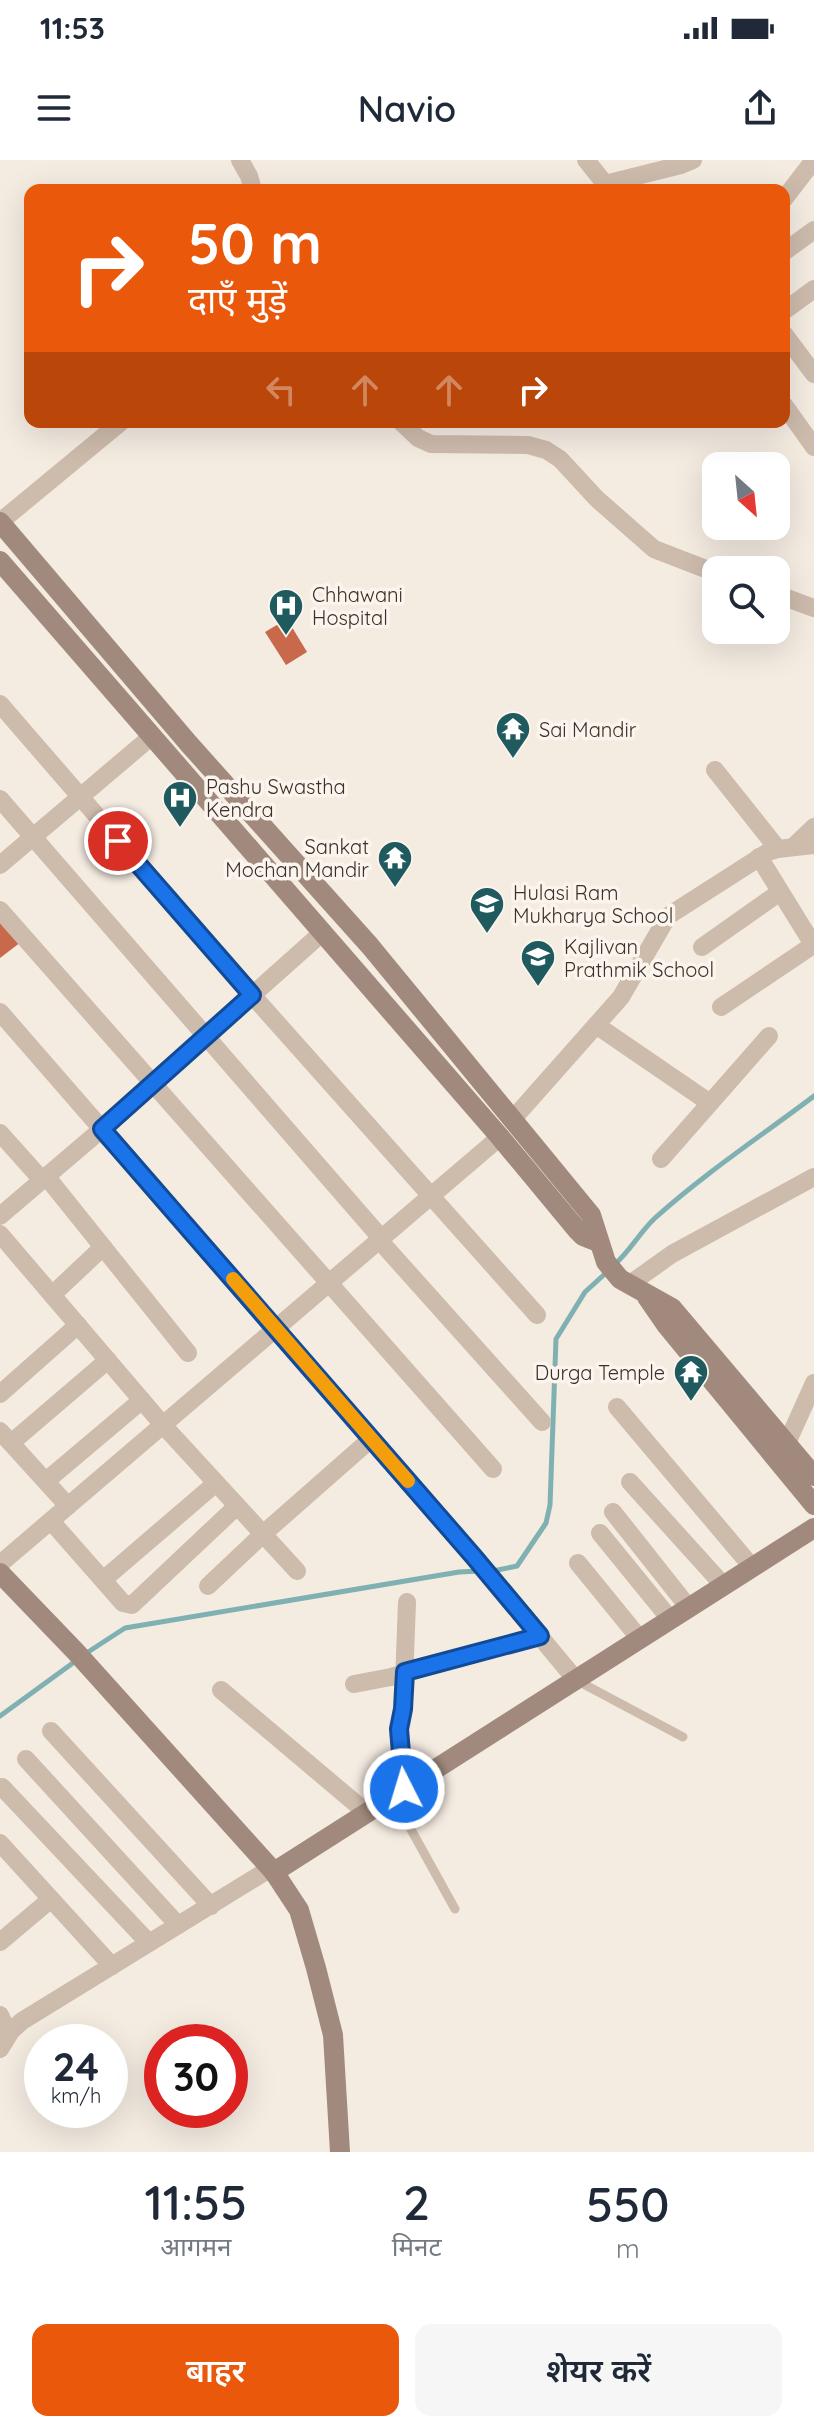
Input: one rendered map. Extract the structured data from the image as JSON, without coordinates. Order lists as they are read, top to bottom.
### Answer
{
  "places": {
    "hospital": ["Chhawani Hospital", "Pashu Swastha Kendra"],
    "temple": ["Sai Mandir", "Sankat Mochan Mandir", "Durga Temple"],
    "school or university": ["Hulasi Ram Mukharya School", "Kajlivan Prathmik School"]
  },
  "north": "bottom right",
  "page": {
    "status": "11:53",
    "header": "Navio",
    "turn": ["50 m", "दाएँ मुड़ें"],
    "speed": "24 km/h",
    "limit": "30",
    "eta": [
      "11:55",
      "आगमन",
      "2",
      "मिनट",
      "550",
      "m"
    ],
    "buttons": ["बाहर", "शेयर करें"]
  }
}
